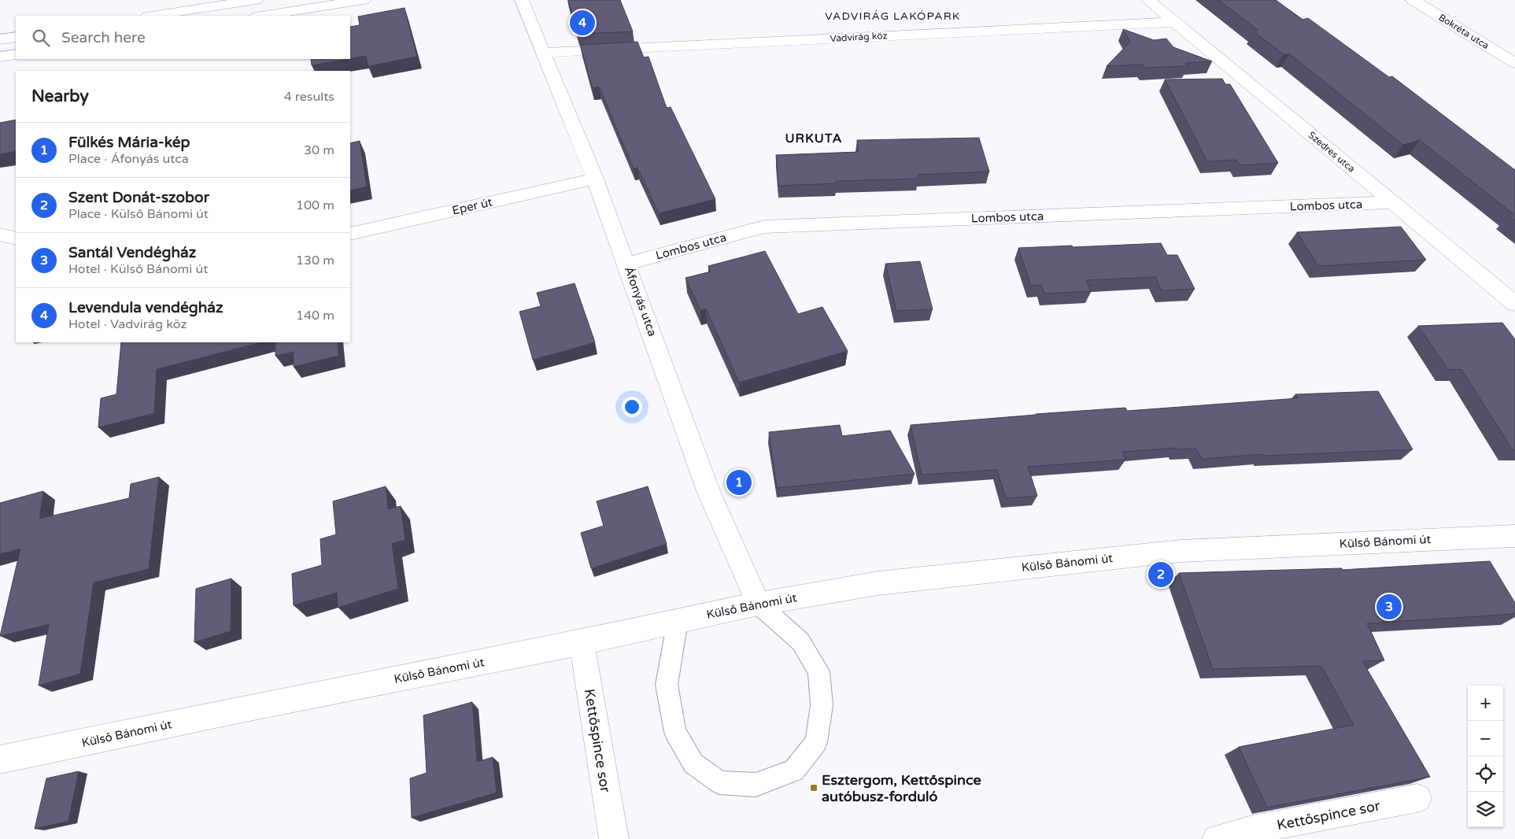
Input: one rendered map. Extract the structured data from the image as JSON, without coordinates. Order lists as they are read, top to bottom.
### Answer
{
  "streets": {
    "street": [
      "Bokréta utca",
      "Vadvirág köz",
      "Szedres utca",
      "Lombos utca",
      "Eper út",
      "Áfonyás utca",
      "Külső Bánomi út",
      "Kettőspince sor"
    ]
  },
  "crossings": [
    ["Vadvirág köz", "Szedres utca"],
    ["Vadvirág köz", "Áfonyás utca"],
    ["Szedres utca", "Lombos utca"],
    ["Lombos utca", "Áfonyás utca"],
    ["Eper út", "Áfonyás utca"],
    ["Áfonyás utca", "Külső Bánomi út"],
    ["Külső Bánomi út", "Kettőspince sor"]
  ],
  "districts": ["VADVIRÁG LAKÓPARK", "URKUTA"],
  "places": {
    "transit": ["Esztergom, Kettőspince autóbusz-forduló"]
  },
  "page": {
    "pins": [
      "4",
      "1",
      "2",
      "3"
    ],
    "search": "Search here",
    "heading": ["Nearby", "4 results"],
    "list": [
      {
        "mark": "1",
        "name": "Fülkés Mária-kép",
        "note": "Place · Áfonyás utca",
        "value": "30 m"
      },
      {
        "mark": "2",
        "name": "Szent Donát-szobor",
        "note": "Place · Külső Bánomi út",
        "value": "100 m"
      },
      {
        "mark": "3",
        "name": "Santál Vendégház",
        "note": "Hotel · Külső Bánomi út",
        "value": "130 m"
      },
      {
        "mark": "4",
        "name": "Levendula vendégház",
        "note": "Hotel · Vadvirág köz",
        "value": "140 m"
      }
    ],
    "map_buttons": ["+", "−"]
  }
}
